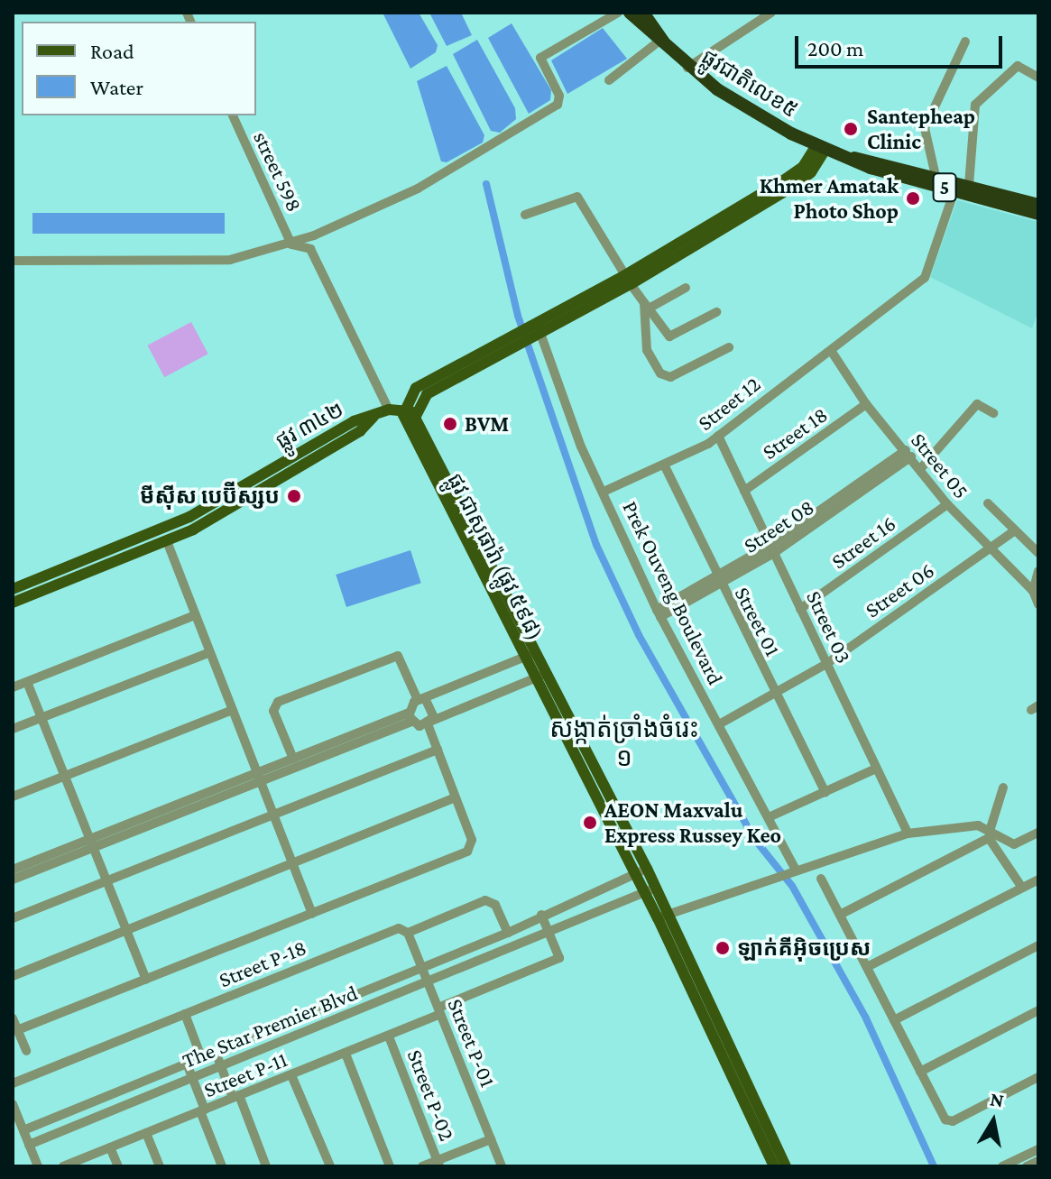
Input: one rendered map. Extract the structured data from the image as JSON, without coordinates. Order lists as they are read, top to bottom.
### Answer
{
  "streets": {
    "highway": ["ផ្លូវជាតិលេខ៥", "5"],
    "main road": ["ផ្លូវ ៣៤២", "ផ្លូវ ជាសុផារ៉ា (ផ្លូវ ៥៩៨)"],
    "street": [
      "street 598",
      "Street 12",
      "Street 18",
      "Street 05",
      "Street 16",
      "Street 06",
      "Prek Ouveng Boulevard",
      "Street 01",
      "Street 03",
      "Street P-18",
      "The Star Premier Blvd",
      "Street P-01",
      "Street P-11",
      "Street P-02"
    ]
  },
  "crossings": [
    ["ផ្លូវជាតិលេខ៥", "Street 12"],
    ["Street 12", "Street 05"],
    ["Street 12", "Prek Ouveng Boulevard"],
    ["Street 12", "Street 01"],
    ["Street 12", "Street 03"],
    ["Street 18", "Street 05"],
    ["Street 18", "Street 03"],
    ["Street 05", "Street 16"],
    ["Street 05", "Street 06"],
    ["Street 16", "Street 03"],
    ["ផ្លូវ ជាសុផារ៉ា (ផ្លូវ ៥៩៨)", "The Star Premier Blvd"],
    ["Street 06", "Prek Ouveng Boulevard"],
    ["Street 06", "Street 01"],
    ["Street 06", "Street 03"],
    ["Street P-18", "The Star Premier Blvd"],
    ["Street P-18", "Street P-01"],
    ["The Star Premier Blvd", "Street P-01"],
    ["The Star Premier Blvd", "Street P-11"],
    ["Street P-01", "Street P-11"],
    ["Street P-11", "Street P-02"]
  ],
  "districts": ["សង្កាត់ច្រាំងចំរេះ ១"],
  "places": [
    "Santepheap Clinic",
    "Khmer Amatak Photo Shop",
    "BVM",
    "មីសុីស បេប៊ីស្សប",
    "AEON Maxvalu Express Russey Keo",
    "ឡាក់គីអ៊ិចប្រេស"
  ],
  "legend": ["Road", "Water"],
  "scale_bar": "200 m",
  "north": "top"
}
